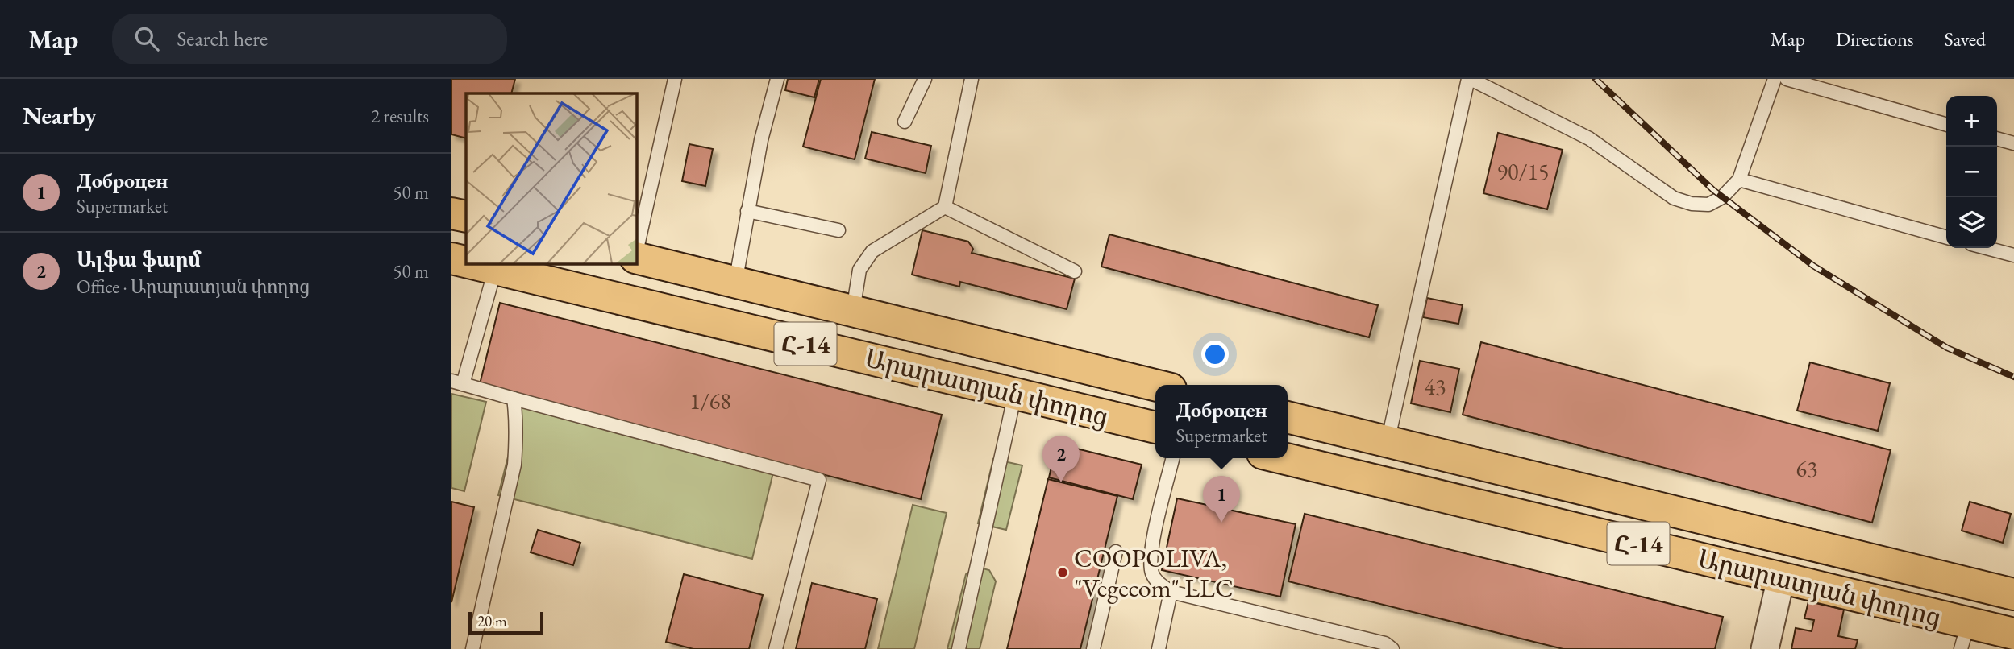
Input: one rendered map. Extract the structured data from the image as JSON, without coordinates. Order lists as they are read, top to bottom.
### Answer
{
  "streets": {
    "main road": ["Հ-14", "Արարատյան փողոց"]
  },
  "places": ["COOPOLIVA, \"Vegecom\" LLC"],
  "house_numbers": [
    "90/15",
    "43",
    "1/68",
    "63"
  ],
  "scale_bar": "20 m",
  "page": {
    "header": "Map",
    "search": "Search here",
    "nav": ["Map", "Directions", "Saved"],
    "heading": ["Nearby", "2 results"],
    "map_buttons": ["+", "−"],
    "list": [
      {
        "mark": "1",
        "name": "Доброцен",
        "note": "Supermarket",
        "value": "50 m"
      },
      {
        "mark": "2",
        "name": "Ալֆա ֆարմ",
        "note": "Office · Արարատյան փողոց",
        "value": "50 m"
      }
    ],
    "popup": ["Доброцен", "Supermarket"],
    "pins": ["2", "1"],
    "scale": "20 m"
  }
}
